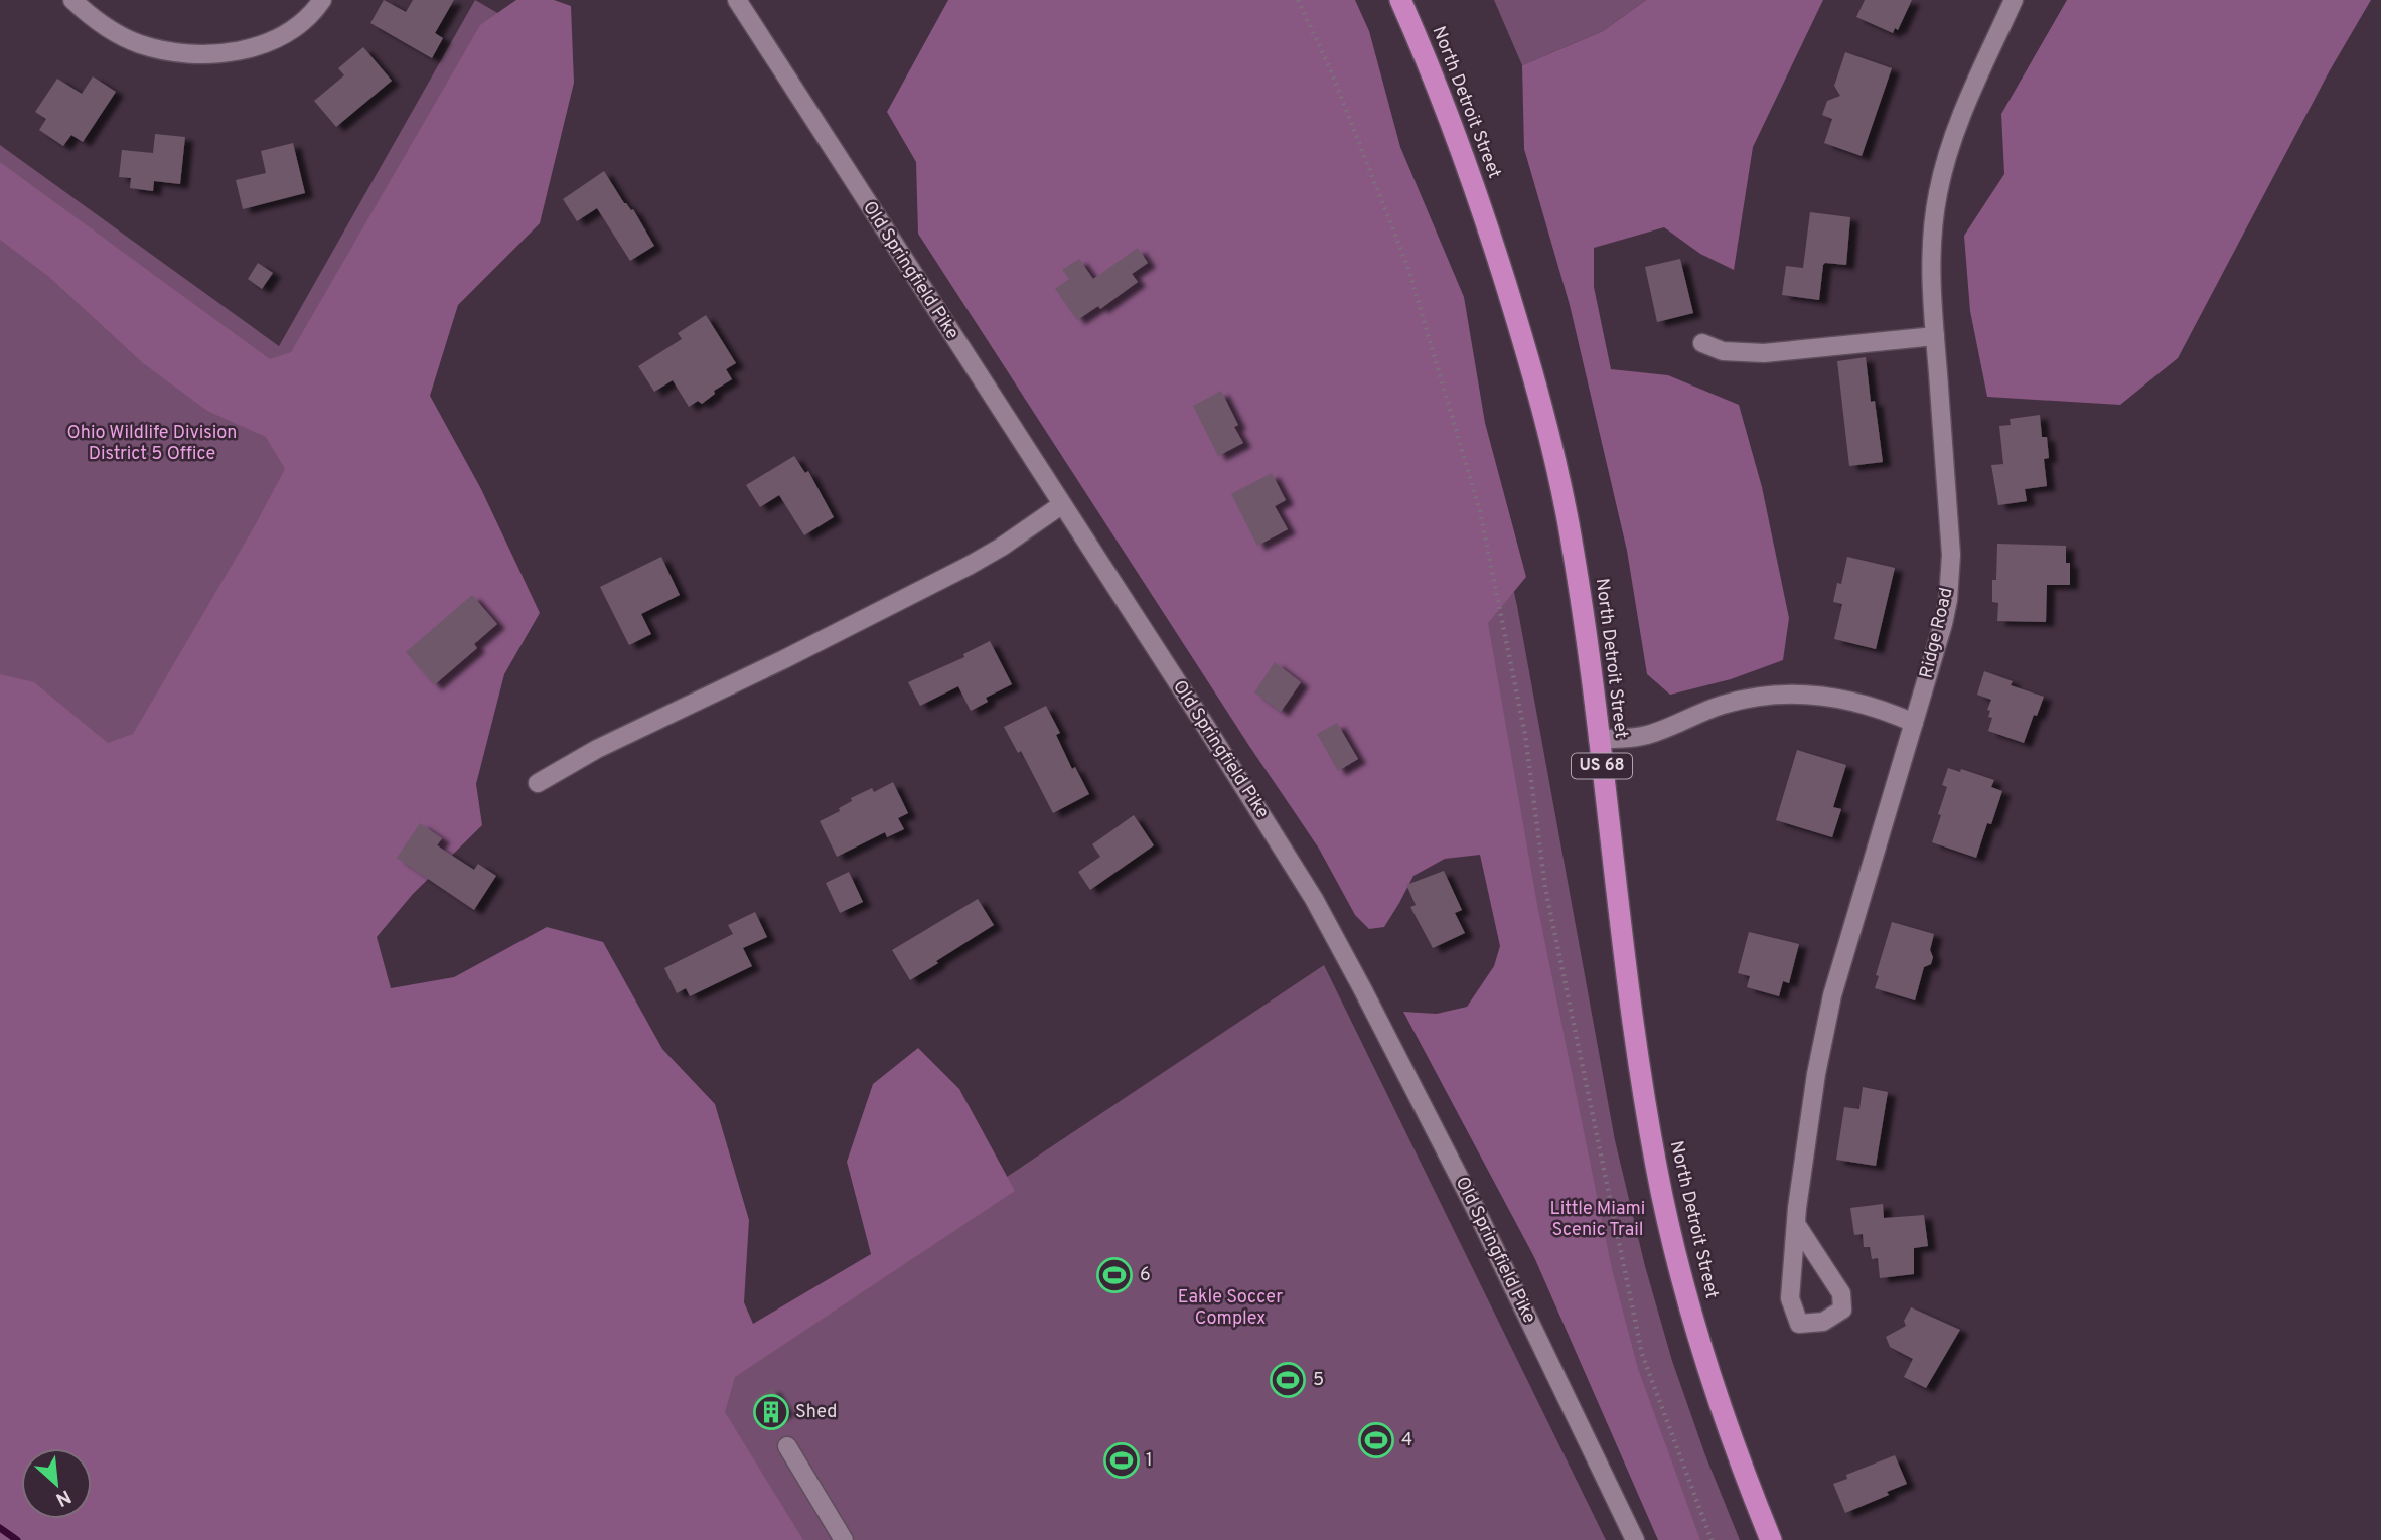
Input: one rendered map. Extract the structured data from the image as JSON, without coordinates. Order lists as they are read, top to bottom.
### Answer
{
  "streets": {
    "highway": ["North Detroit Street", "US 68"],
    "street": ["Old Springfield Pike", "Ridge Road"]
  },
  "parks": ["Ohio Wildlife Division District 5 Office", "Little Miami Scenic Trail", "Eakle Soccer Complex"],
  "places": {
    "sports": [
      "6",
      "5",
      "4",
      "1"
    ],
    "building": ["Shed"]
  },
  "north": "bottom right"
}
